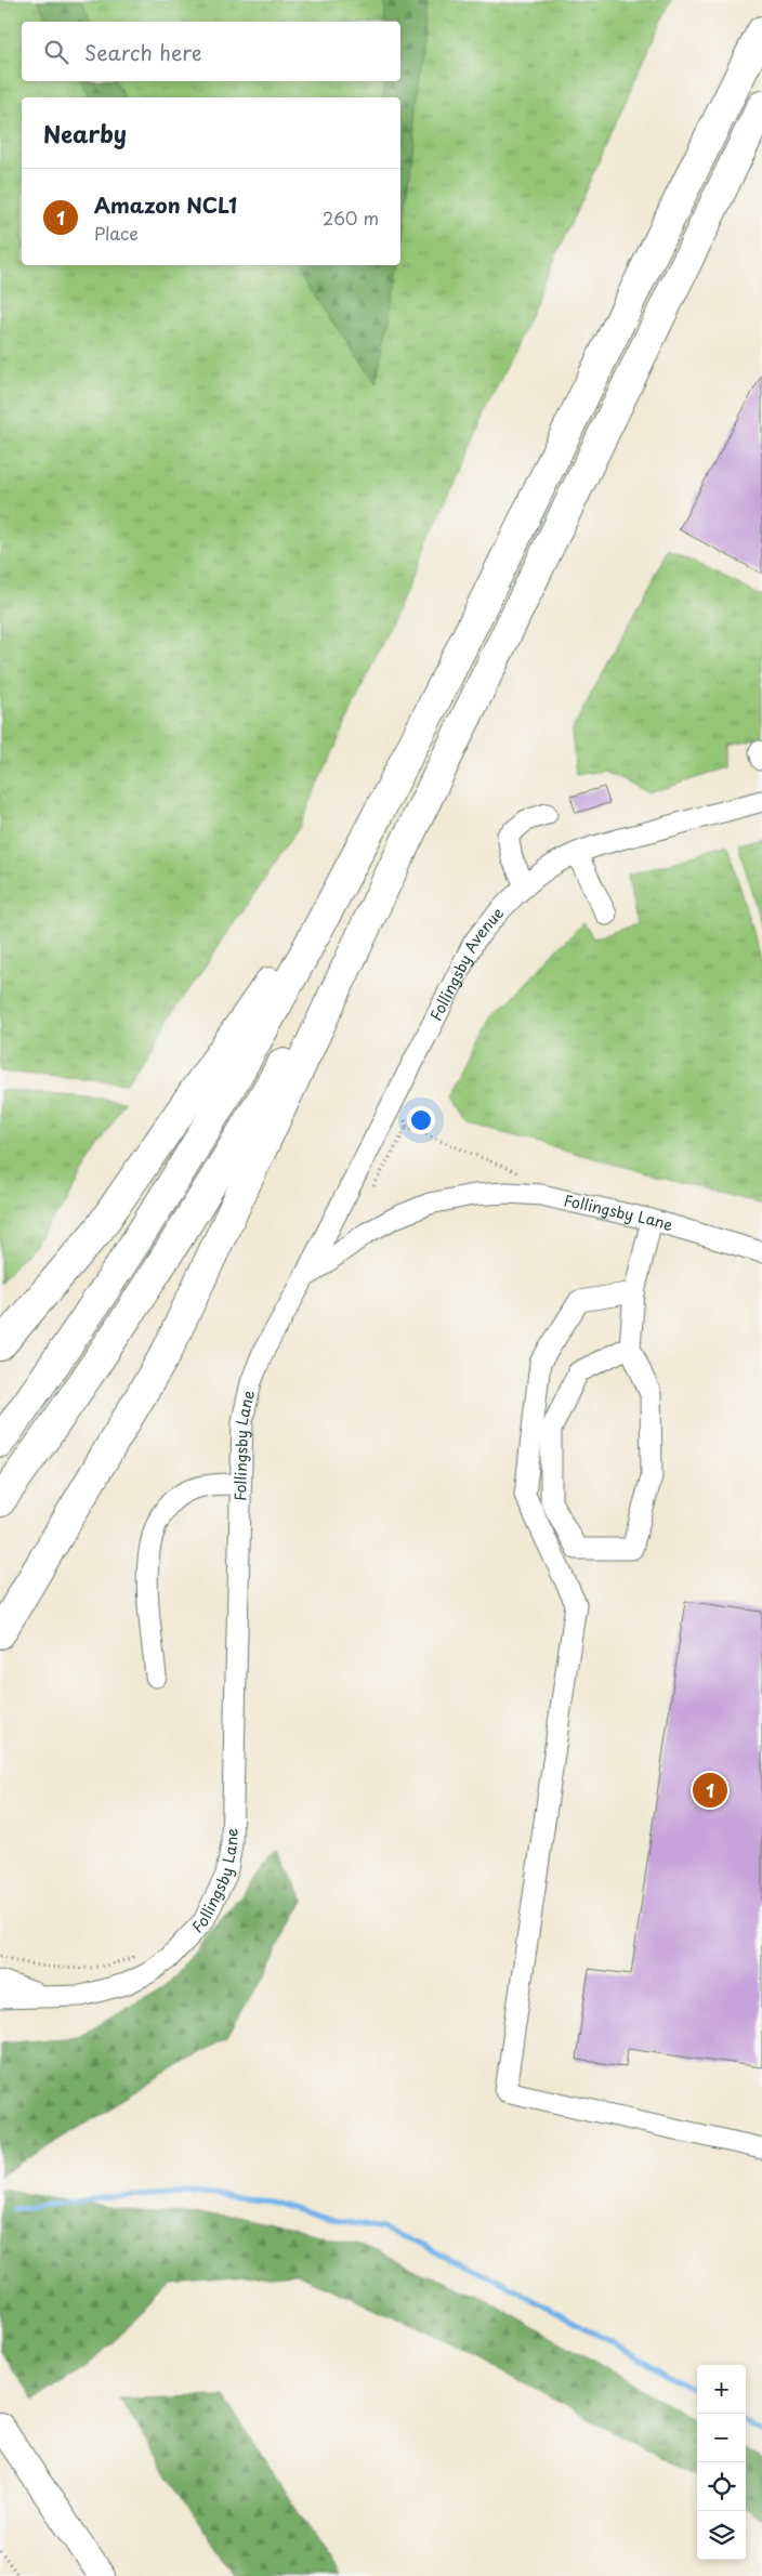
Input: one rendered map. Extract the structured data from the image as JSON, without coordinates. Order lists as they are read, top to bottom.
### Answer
{
  "streets": {
    "street": ["Follingsby Avenue", "Follingsby Lane"]
  },
  "crossings": [
    ["Follingsby Avenue", "Follingsby Lane"]
  ],
  "page": {
    "search": "Search here",
    "heading": "Nearby",
    "list": [
      {
        "mark": "1",
        "name": "Amazon NCL1",
        "note": "Place",
        "value": "260 m"
      }
    ],
    "pins": "1",
    "map_buttons": ["+", "−"]
  }
}
